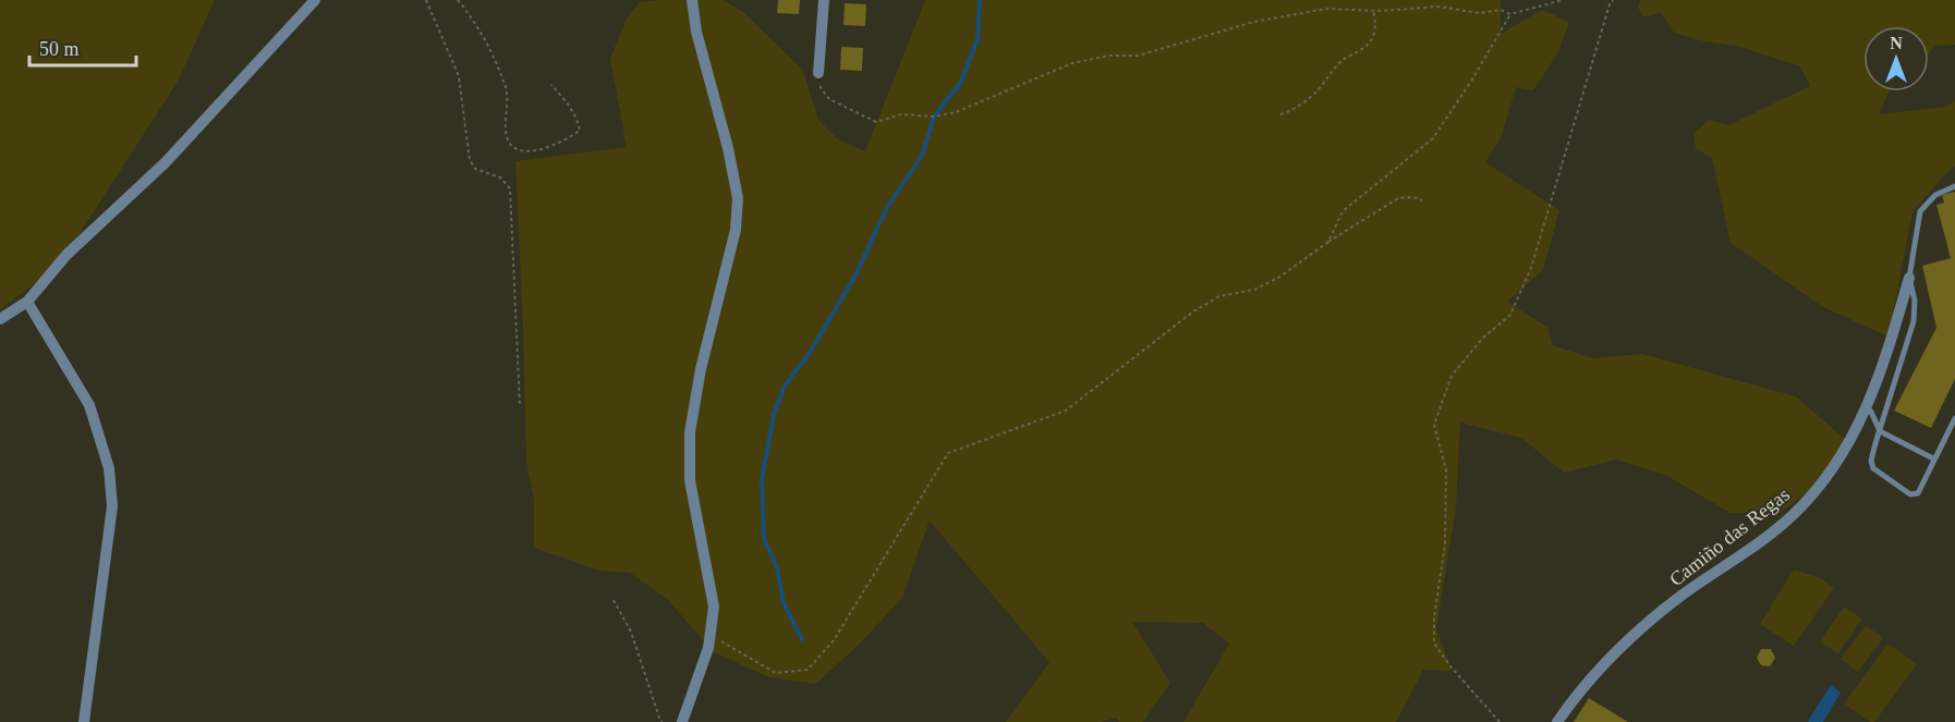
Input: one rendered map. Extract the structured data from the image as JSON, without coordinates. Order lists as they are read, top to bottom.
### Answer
{
  "streets": {
    "street": ["Camiño das Regas"]
  },
  "scale_bar": "50 m",
  "north": "top"
}
